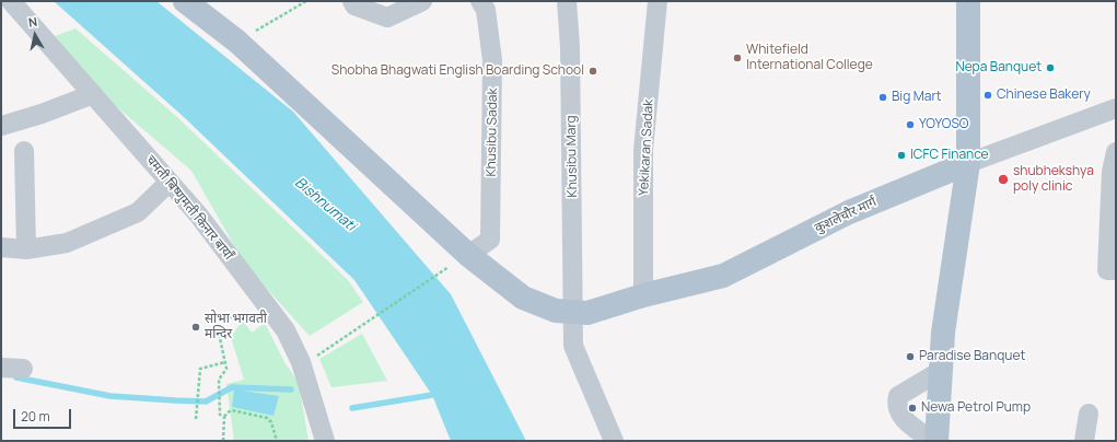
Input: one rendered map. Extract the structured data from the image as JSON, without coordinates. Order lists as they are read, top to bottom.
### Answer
{
  "streets": {
    "main road": ["कुशलेचौर मार्ग"],
    "street": [
      "Khusibu Sadak",
      "Yekikaran Sadak",
      "Khusibu Marg",
      "चमती बिष्णुमती किनार बायाँ"
    ]
  },
  "crossings": [
    ["Khusibu Sadak", "कुशलेचौर मार्ग"],
    ["Yekikaran Sadak", "कुशलेचौर मार्ग"],
    ["Khusibu Marg", "कुशलेचौर मार्ग"]
  ],
  "water": ["Bishnumati"],
  "places": [
    "Whitefield International College",
    "Nepa Banquet",
    "Shobha Bhagwati English Boarding School",
    "Chinese Bakery",
    "Big Mart",
    "YOYOSO",
    "ICFC Finance",
    "shubhekshya poly clinic",
    "सोभा भगवती मन्दिर",
    "Paradise Banquet",
    "Newa Petrol Pump"
  ],
  "scale_bar": "20 m",
  "north": "top"
}
